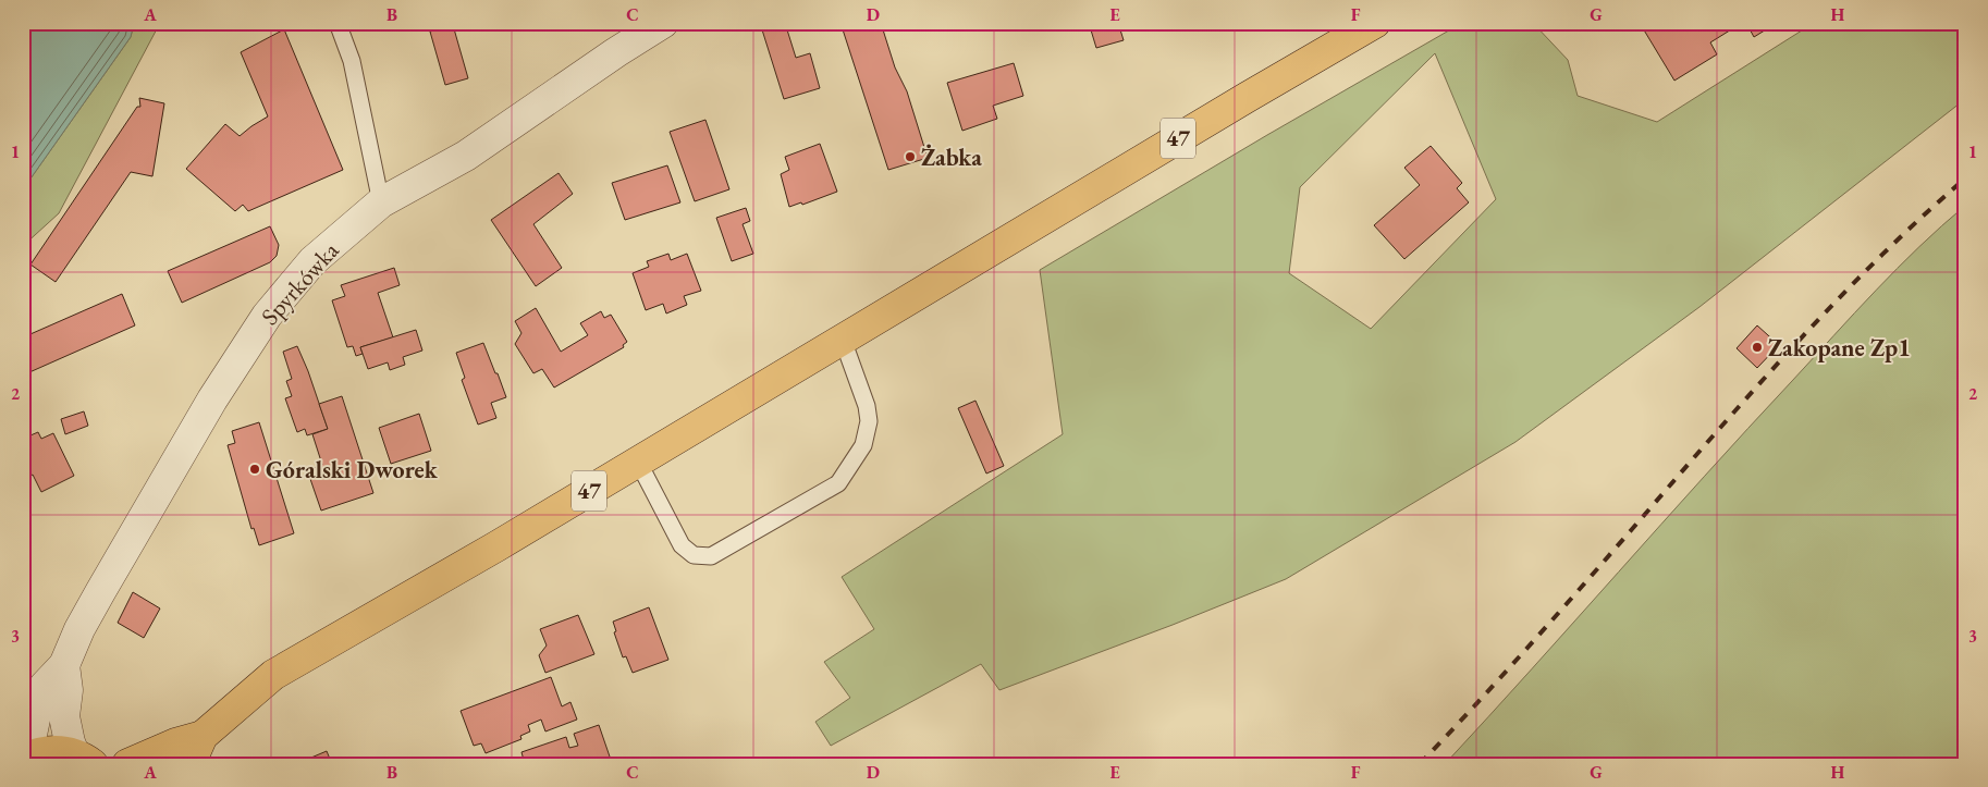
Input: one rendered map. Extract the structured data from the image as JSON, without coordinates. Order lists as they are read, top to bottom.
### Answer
{
  "streets": {
    "main road": ["47"],
    "street": ["Spyrkówka"]
  },
  "places": ["Żabka", "Zakopane Zp1", "Góralski Dworek"],
  "grid": {
    "columns": [
      "A",
      "B",
      "C",
      "D",
      "E",
      "F",
      "G",
      "H"
    ],
    "rows": ["1", "2", "3"]
  }
}
